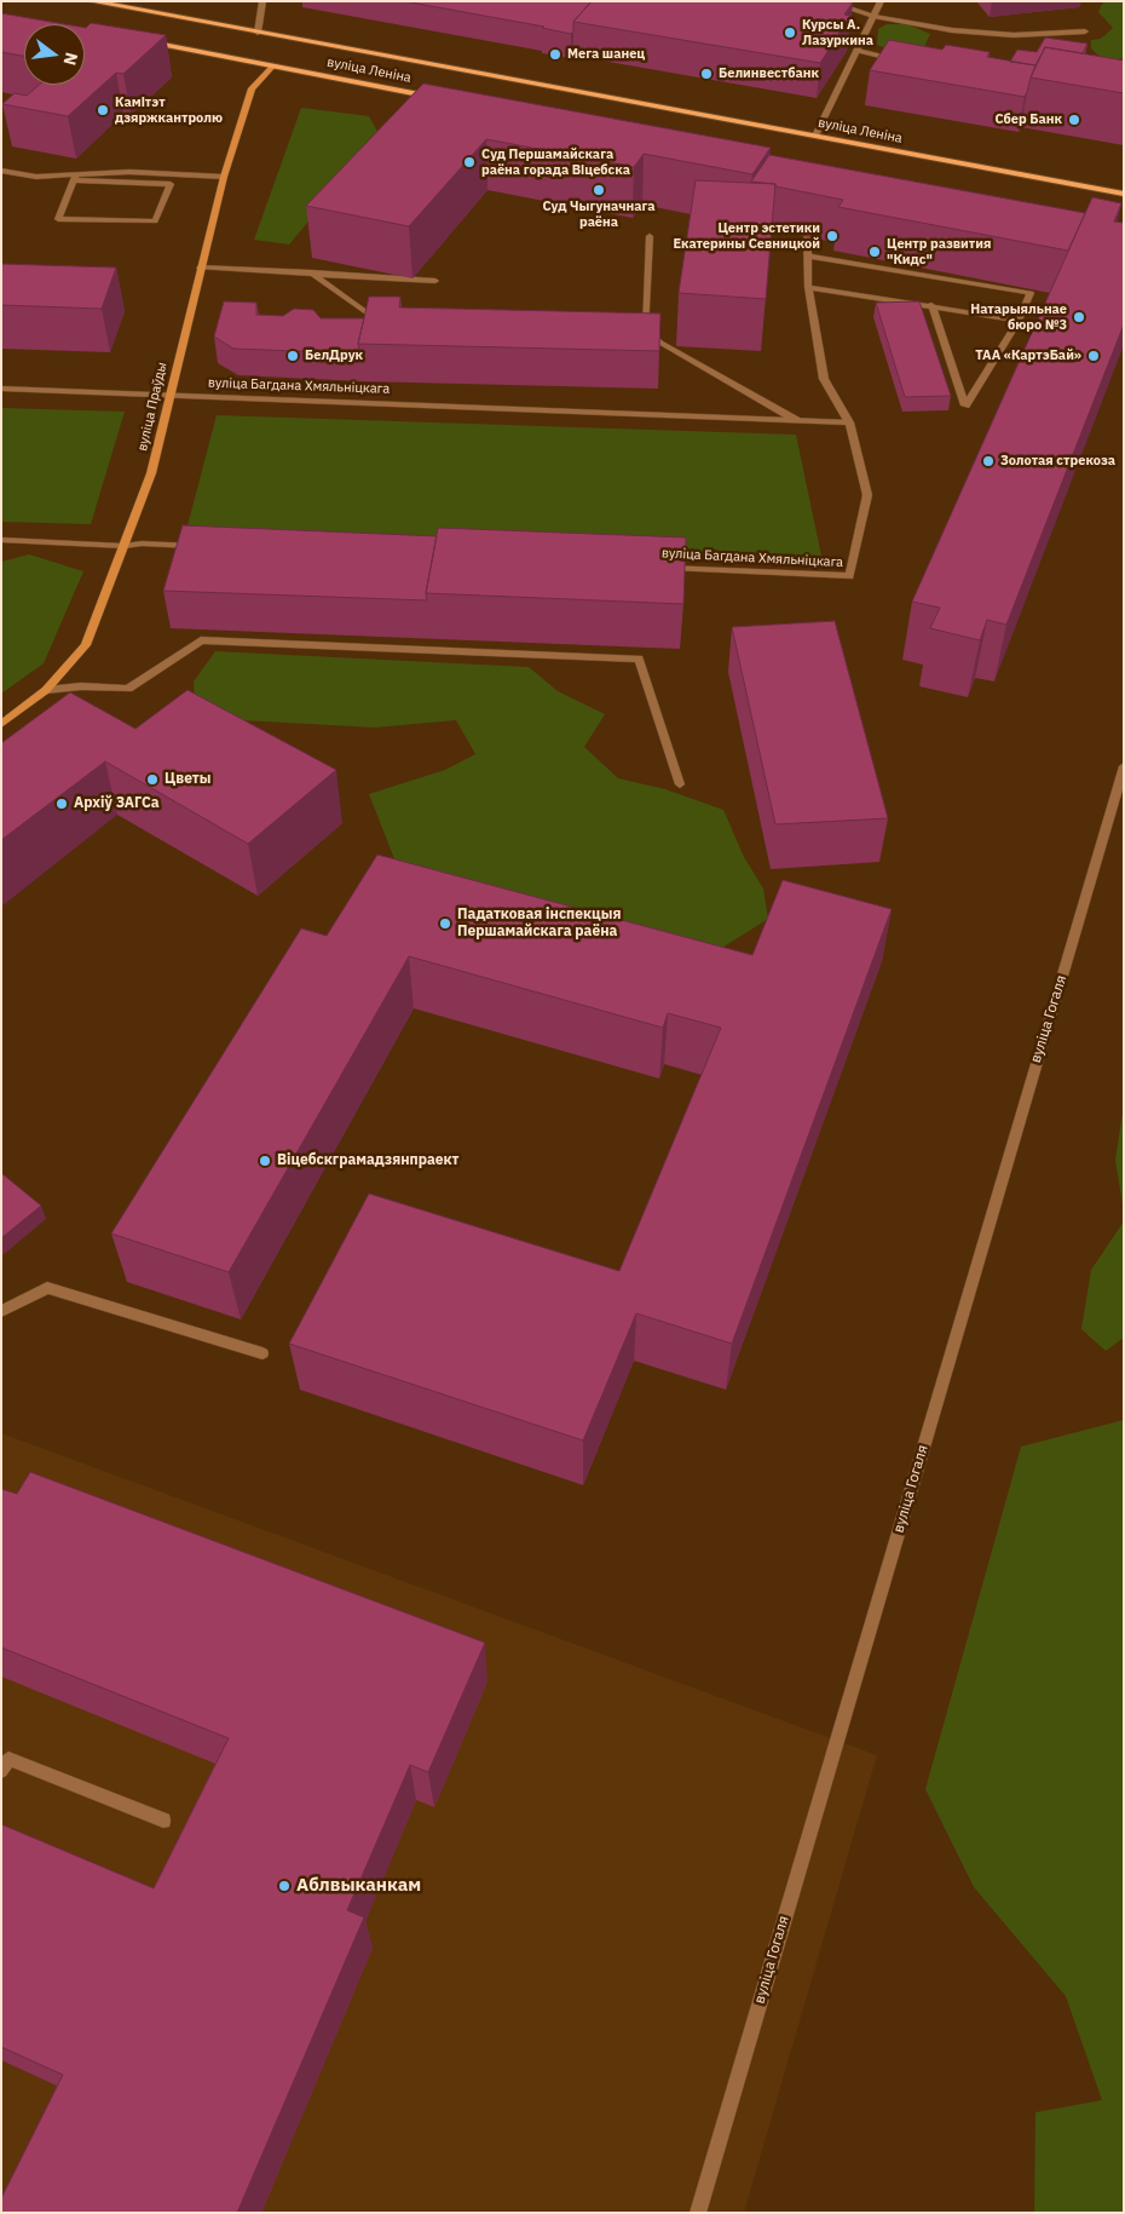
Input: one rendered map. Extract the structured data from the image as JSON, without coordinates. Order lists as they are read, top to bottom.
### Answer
{
  "streets": {
    "main road": ["вуліца Леніна", "вуліца Праўды"],
    "street": ["вуліца Багдана Хмяльніцкага", "вуліца Гогаля"]
  },
  "crossings": [
    ["вуліца Леніна", "вуліца Праўды"],
    ["вуліца Багдана Хмяльніцкага", "вуліца Праўды"]
  ],
  "places": [
    "Курсы А. Лазуркина",
    "Мега шанец",
    "Белинвестбанк",
    "Камітэт дзяржкантролю",
    "Сбер Банк",
    "Суд Першамайскага раёна горада Віцебска",
    "Суд Чыгуначнага раёна",
    "Центр эстетики Екатерины Севницкой",
    "Центр развития \"Кидс\"",
    "Натарыяльнае бюро №3",
    "БелДрук",
    "ТАА «КартэБай»",
    "Золотая стрекоза",
    "Цветы",
    "Архіў ЗАГСа",
    "Падатковая інспекцыя Першамайскага раёна",
    "Віцебскграмадзянпраект",
    "Аблвыканкам"
  ],
  "north": "right"
}
